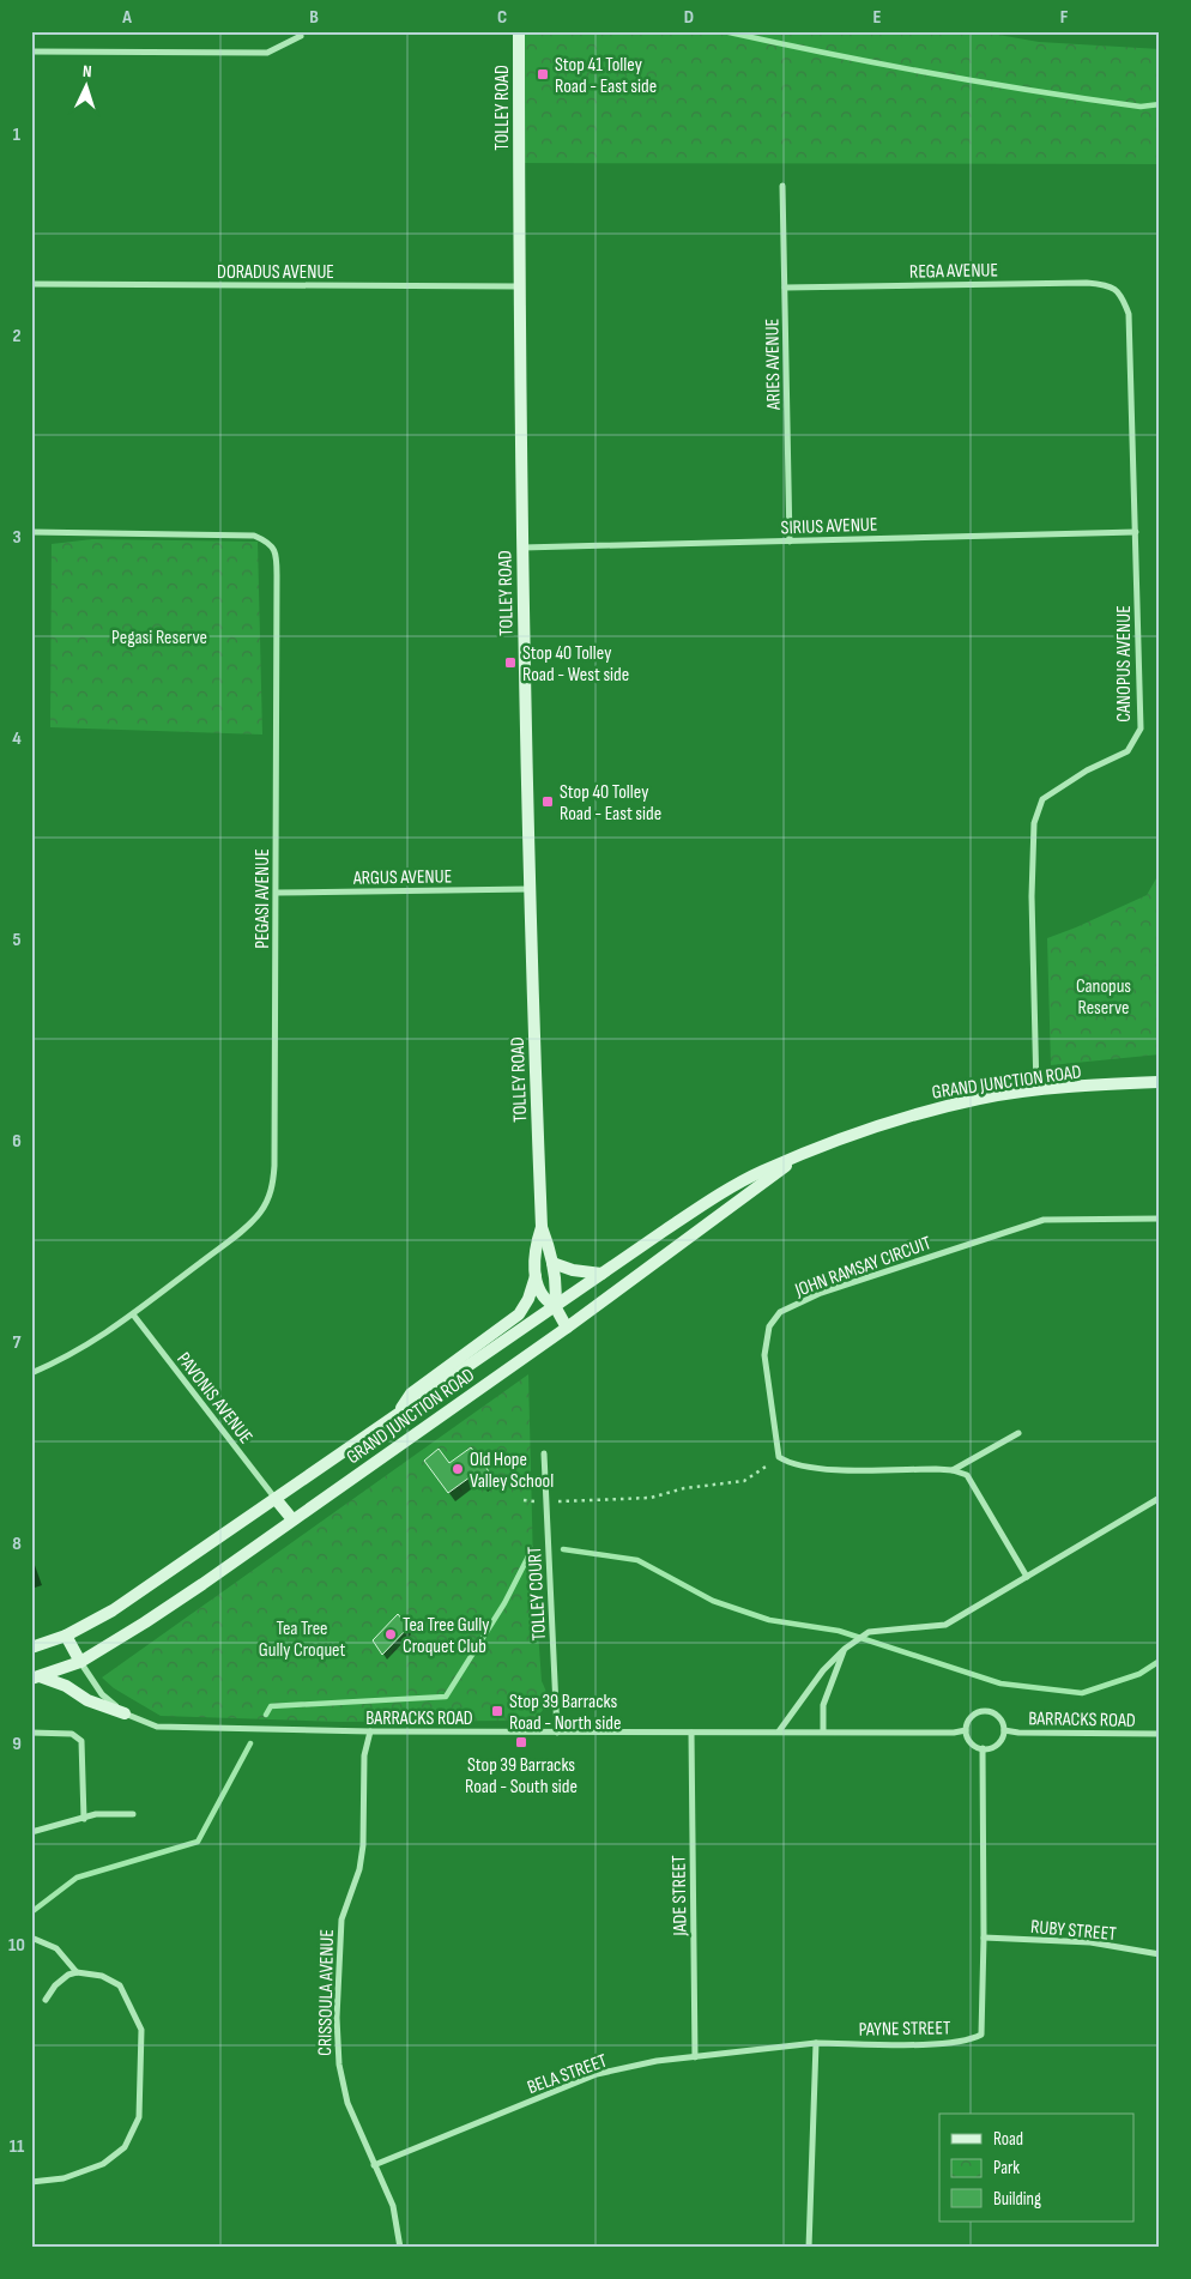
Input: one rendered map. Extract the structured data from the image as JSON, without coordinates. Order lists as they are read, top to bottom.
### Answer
{
  "streets": {
    "main road": ["TOLLEY ROAD", "GRAND JUNCTION ROAD"],
    "street": [
      "REGA AVENUE",
      "DORADUS AVENUE",
      "ARIES AVENUE",
      "SIRIUS AVENUE",
      "CANOPUS AVENUE",
      "ARGUS AVENUE",
      "PEGASI AVENUE",
      "JOHN RAMSAY CIRCUIT",
      "PAVONIS AVENUE",
      "TOLLEY COURT",
      "BARRACKS ROAD",
      "JADE STREET",
      "RUBY STREET",
      "CRISSOULA AVENUE",
      "PAYNE STREET",
      "BELA STREET"
    ]
  },
  "crossings": [
    ["TOLLEY ROAD", "DORADUS AVENUE"],
    ["TOLLEY ROAD", "SIRIUS AVENUE"],
    ["TOLLEY ROAD", "ARGUS AVENUE"],
    ["TOLLEY ROAD", "GRAND JUNCTION ROAD"],
    ["REGA AVENUE", "ARIES AVENUE"],
    ["REGA AVENUE", "CANOPUS AVENUE"],
    ["ARIES AVENUE", "SIRIUS AVENUE"],
    ["SIRIUS AVENUE", "CANOPUS AVENUE"],
    ["CANOPUS AVENUE", "GRAND JUNCTION ROAD"],
    ["ARGUS AVENUE", "PEGASI AVENUE"],
    ["PEGASI AVENUE", "PAVONIS AVENUE"],
    ["GRAND JUNCTION ROAD", "PAVONIS AVENUE"],
    ["GRAND JUNCTION ROAD", "BARRACKS ROAD"],
    ["TOLLEY COURT", "BARRACKS ROAD"],
    ["BARRACKS ROAD", "JADE STREET"],
    ["BARRACKS ROAD", "CRISSOULA AVENUE"],
    ["BARRACKS ROAD", "PAYNE STREET"],
    ["JADE STREET", "BELA STREET"],
    ["RUBY STREET", "PAYNE STREET"],
    ["CRISSOULA AVENUE", "BELA STREET"],
    ["PAYNE STREET", "BELA STREET"]
  ],
  "parks": ["Pegasi Reserve", "Canopus Reserve", "Tea Tree Gully Croquet"],
  "places": {
    "transit": [
      "Stop 41 Tolley Road - East side",
      "Stop 40 Tolley Road - West side",
      "Stop 40 Tolley Road - East side",
      "Stop 39 Barracks Road - North side",
      "Stop 39 Barracks Road - South side"
    ],
    "other": ["Old Hope Valley School", "Tea Tree Gully Croquet Club"]
  },
  "legend": ["Road", "Park", "Building"],
  "north": "top",
  "grid": {
    "columns": [
      "A",
      "B",
      "C",
      "D",
      "E",
      "F"
    ],
    "rows": [
      "1",
      "2",
      "3",
      "4",
      "5",
      "6",
      "7",
      "8",
      "9",
      "10",
      "11"
    ]
  }
}
